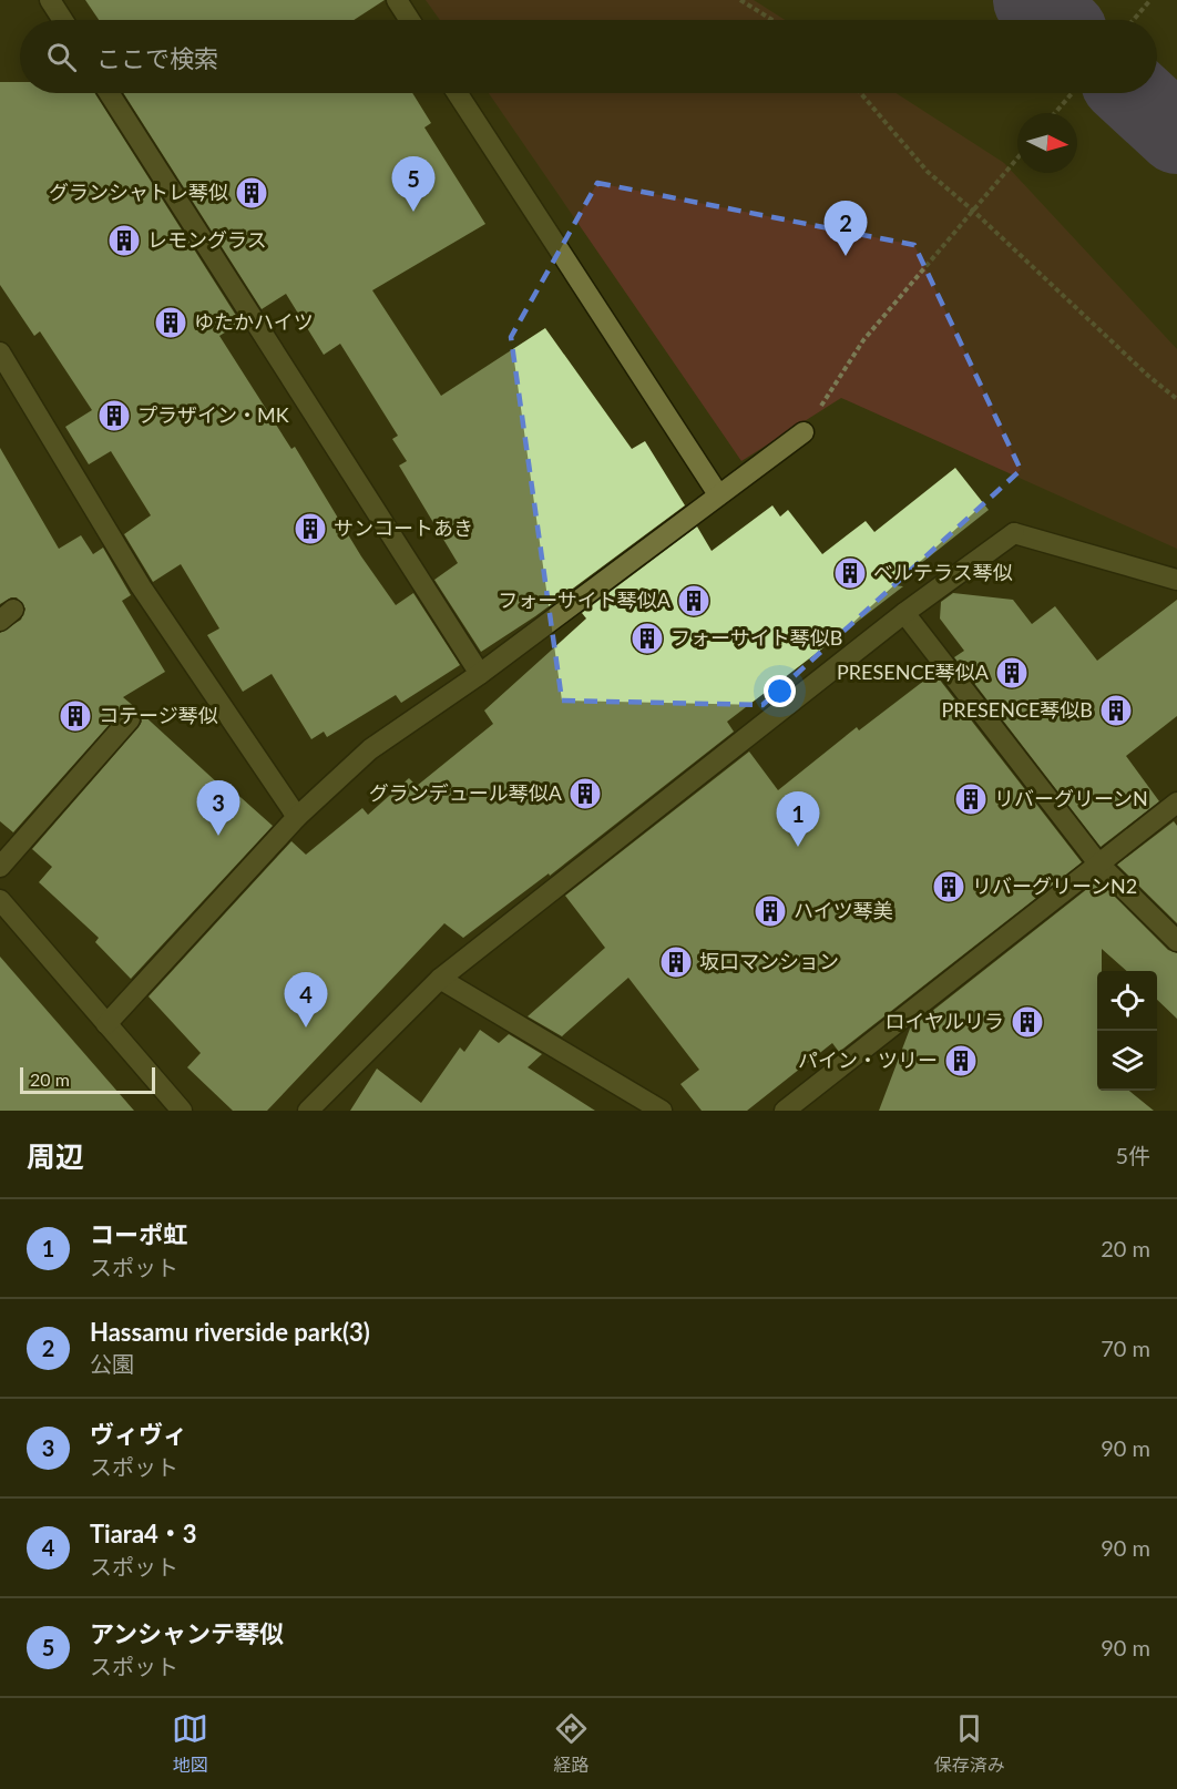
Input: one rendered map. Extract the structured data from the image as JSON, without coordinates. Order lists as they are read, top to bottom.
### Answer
{
  "places": {
    "building": [
      "グランシャトレ琴似",
      "レモングラス",
      "ゆたかハイツ",
      "プラザイン・MK",
      "サンコートあき",
      "ベルテラス琴似",
      "フォーサイト琴似A",
      "フォーサイト琴似B",
      "PRESENCE琴似A",
      "PRESENCE琴似B",
      "コテージ琴似",
      "グランデュール琴似A",
      "リバーグリーンN",
      "リバーグリーンN2",
      "ハイツ琴美",
      "坂口マンション",
      "ロイヤルリラ",
      "パイン・ツリー"
    ]
  },
  "scale_bar": "20 m",
  "north": "right",
  "page": {
    "search": "ここで検索",
    "pins": [
      "5",
      "2",
      "3",
      "1",
      "4"
    ],
    "scale": "20 m",
    "heading": ["周辺", "5件"],
    "list": [
      {
        "mark": "1",
        "name": "コーポ虹",
        "note": "スポット",
        "value": "20 m"
      },
      {
        "mark": "2",
        "name": "Hassamu riverside park(3)",
        "note": "公園",
        "value": "70 m"
      },
      {
        "mark": "3",
        "name": "ヴィヴィ",
        "note": "スポット",
        "value": "90 m"
      },
      {
        "mark": "4",
        "name": "Tiara4・3",
        "note": "スポット",
        "value": "90 m"
      },
      {
        "mark": "5",
        "name": "アンシャンテ琴似",
        "note": "スポット",
        "value": "90 m"
      }
    ],
    "nav": ["地図", "経路", "保存済み"]
  }
}
